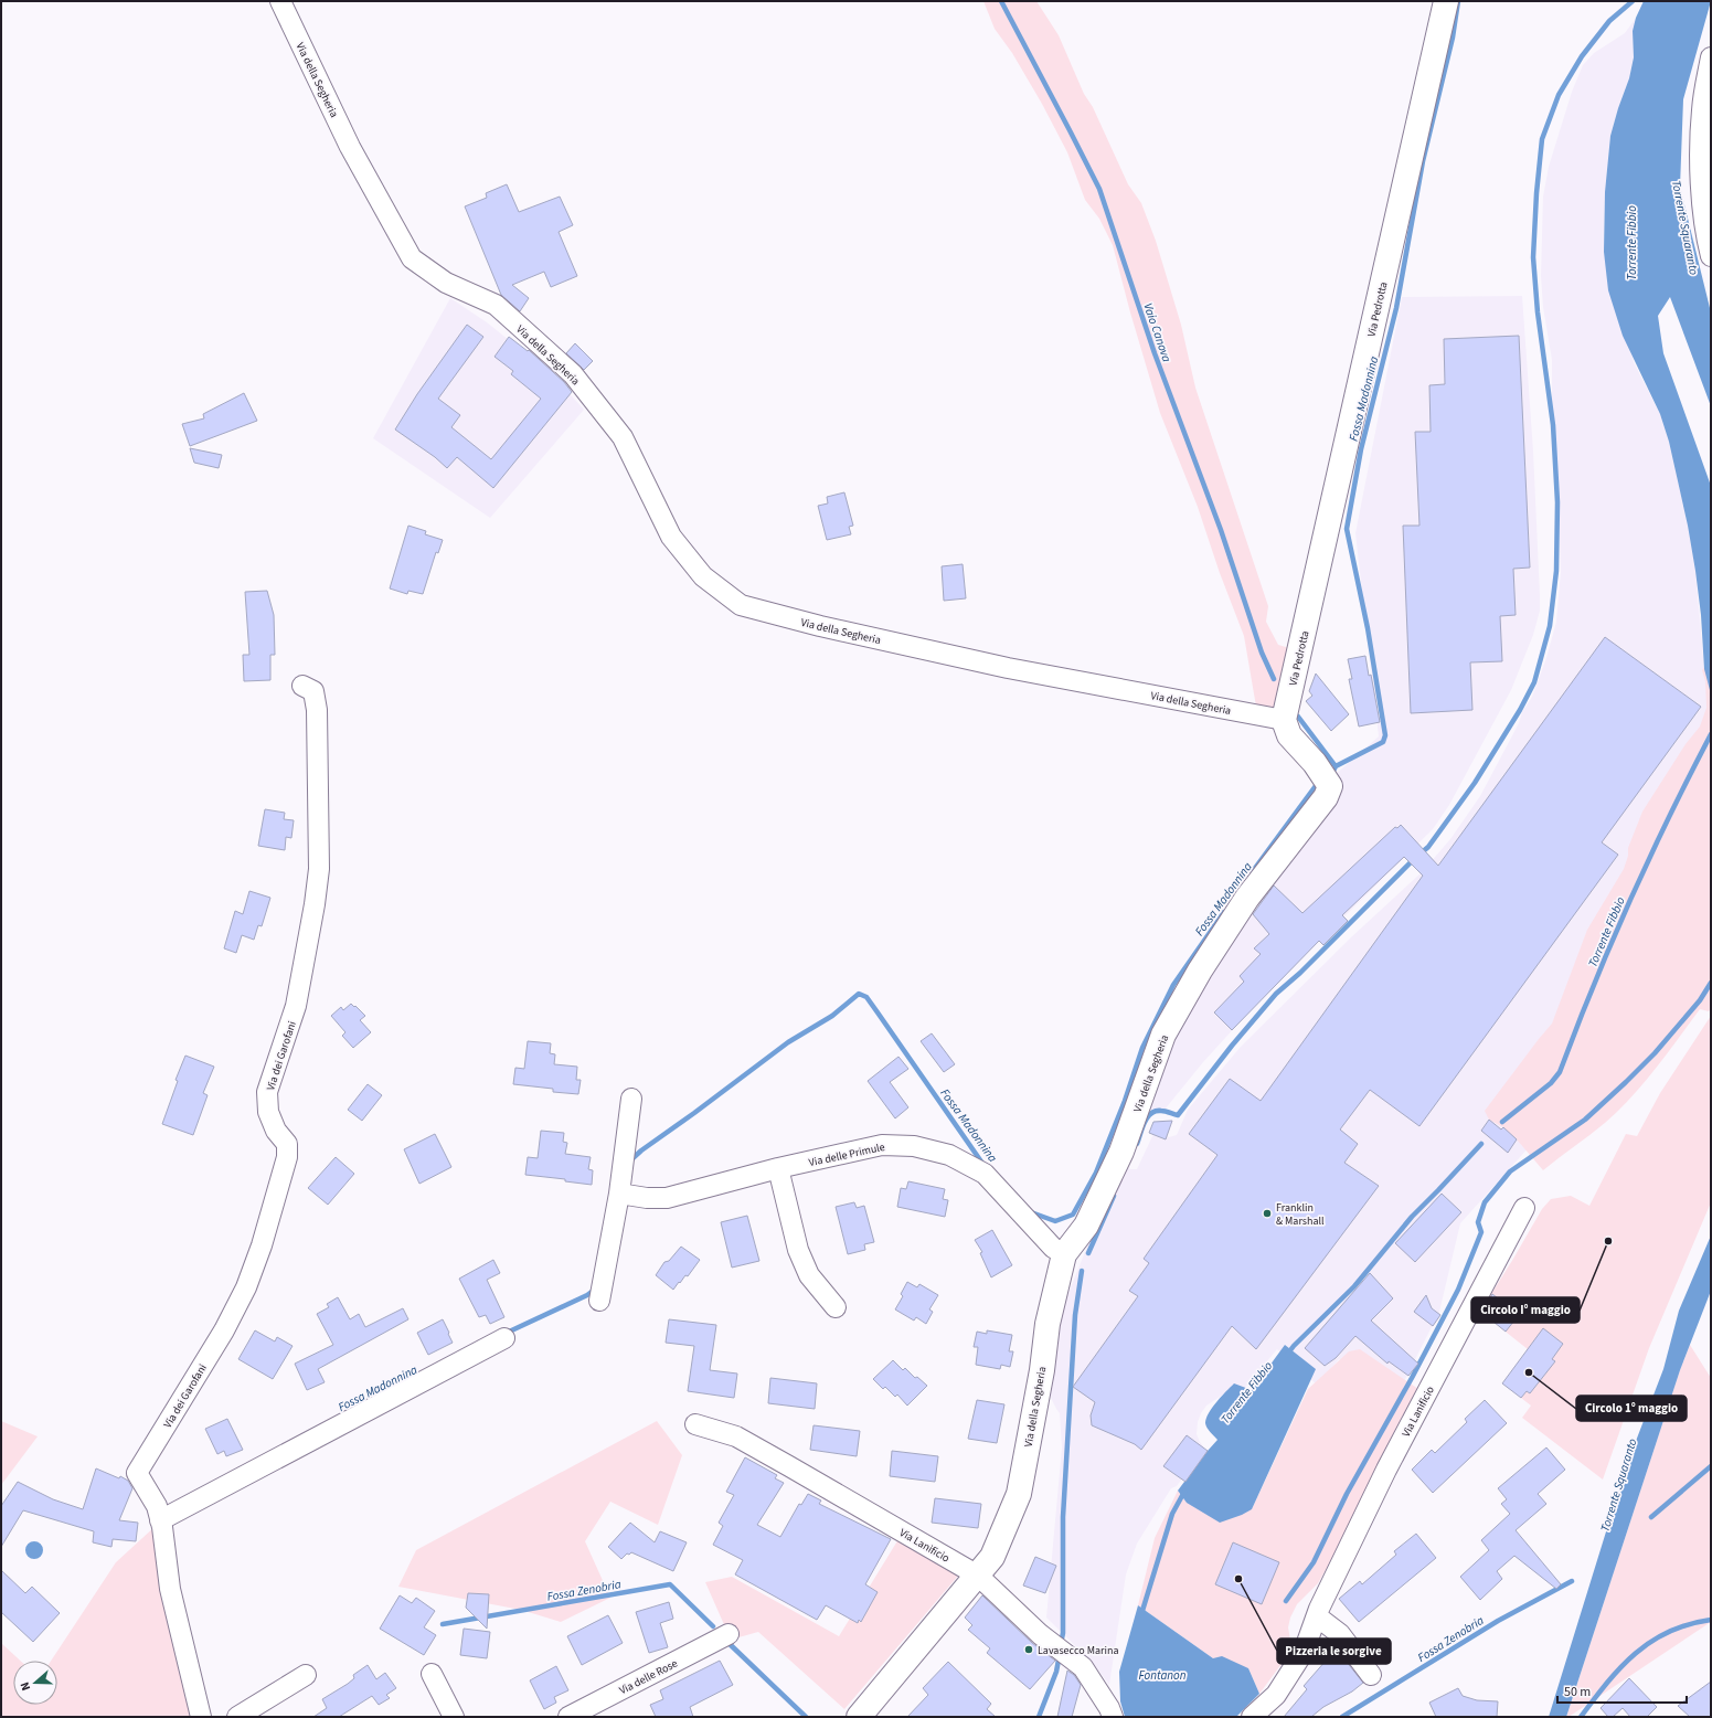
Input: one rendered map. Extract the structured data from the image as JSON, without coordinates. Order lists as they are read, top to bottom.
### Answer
{
  "streets": {
    "street": [
      "Via della Segheria",
      "Via Pedrotta",
      "Via dei Garofani",
      "Via delle Primule",
      "Via Lanificio",
      "Via delle Rose"
    ]
  },
  "crossings": [
    ["Via della Segheria", "Via Pedrotta"],
    ["Via della Segheria", "Via delle Primule"],
    ["Via della Segheria", "Via Lanificio"]
  ],
  "water": [
    "Torrente Squaranto",
    "Torrente Fibbio",
    "Vaio Canova",
    "Fossa Madonnina",
    "Fossa Zenobria",
    "Fontanon"
  ],
  "places": [
    "Franklin & Marshall",
    "Circolo I° maggio",
    "Circolo 1° maggio",
    "Pizzeria le sorgive",
    "Lavasecco Marina"
  ],
  "scale_bar": "50 m",
  "north": "left"
}
